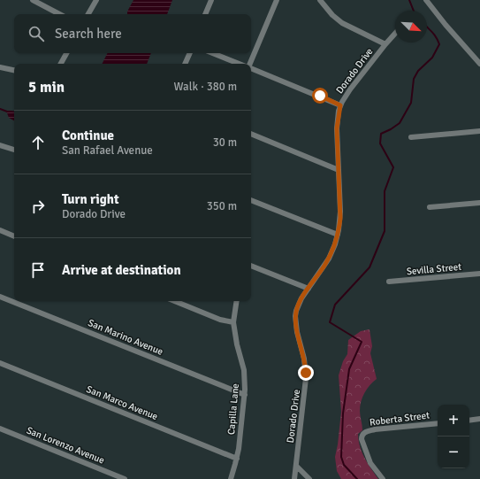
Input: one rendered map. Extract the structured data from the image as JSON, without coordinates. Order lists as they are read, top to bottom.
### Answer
{
  "streets": {
    "street": [
      "Dorado Drive",
      "Sevilla Street",
      "San Marino Avenue",
      "San Marco Avenue",
      "Capilla Lane",
      "Roberta Street",
      "San Lorenzo Avenue"
    ]
  },
  "crossings": [
    ["San Marino Avenue", "Capilla Lane"],
    ["San Marco Avenue", "Capilla Lane"]
  ],
  "north": "bottom right",
  "page": {
    "search": "Search here",
    "heading": ["5 min", "Walk · 380 m"],
    "list": [
      ["Continue", "San Rafael Avenue", "30 m"],
      ["Turn right", "Dorado Drive", "350 m"],
      "Arrive at destination"
    ],
    "map_buttons": ["+", "−"]
  }
}
